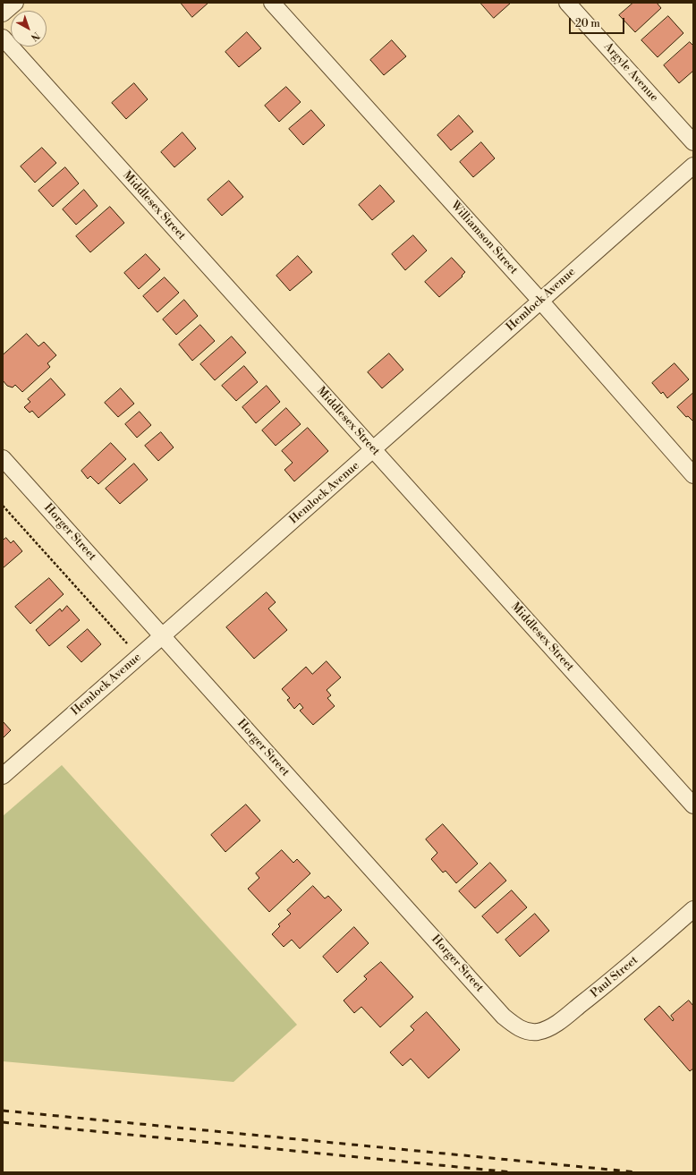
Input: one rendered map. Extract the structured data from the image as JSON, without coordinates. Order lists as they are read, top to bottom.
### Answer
{
  "streets": {
    "street": [
      "Argyle Avenue",
      "Middlesex Street",
      "Williamson Street",
      "Hemlock Avenue",
      "Horger Street",
      "Paul Street"
    ]
  },
  "crossings": [
    ["Middlesex Street", "Hemlock Avenue"],
    ["Williamson Street", "Hemlock Avenue"],
    ["Hemlock Avenue", "Horger Street"],
    ["Horger Street", "Paul Street"]
  ],
  "scale_bar": "20 m",
  "north": "bottom right"
}
